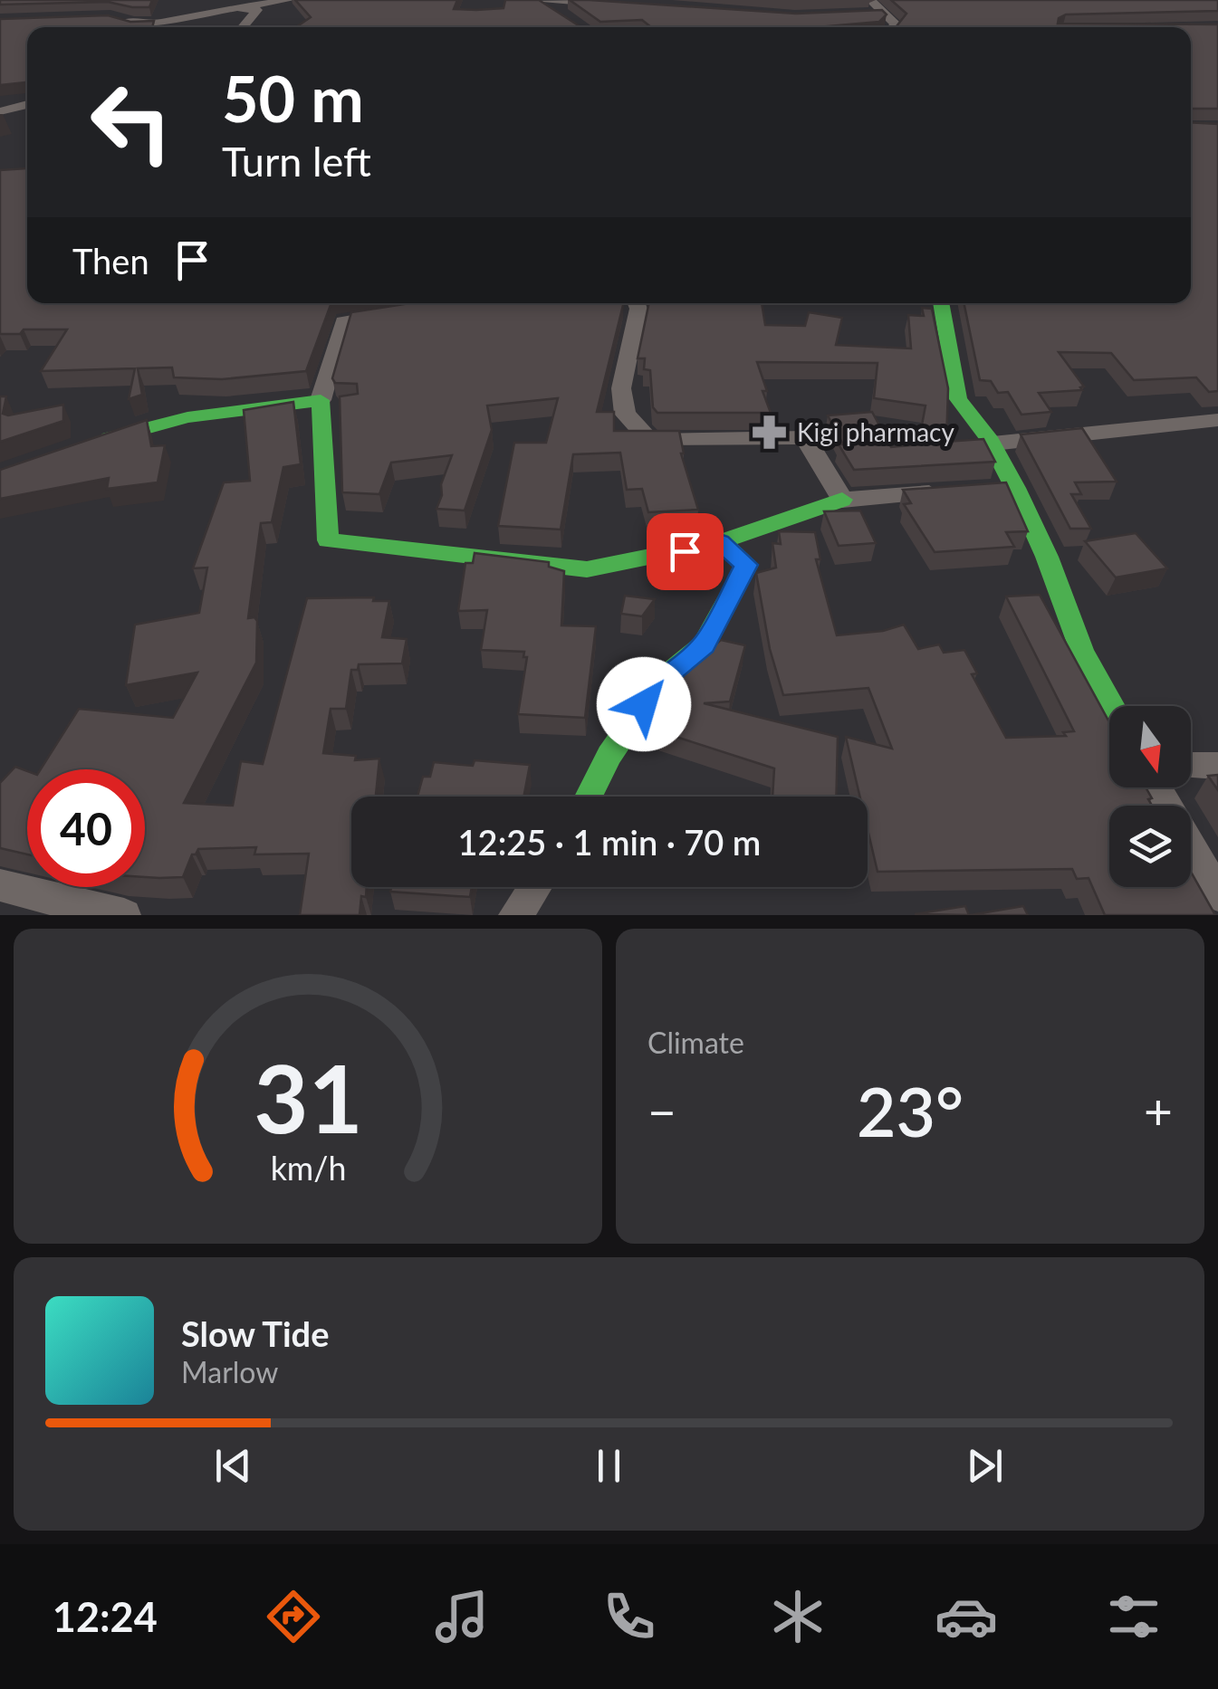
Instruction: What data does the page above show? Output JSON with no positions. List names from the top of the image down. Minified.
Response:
{"places":{"pharmacy":["Kigi pharmacy"]},"north":"bottom","page":{"turn":["50 m","Turn left"],"then":"Then","limit":"40","trip":"12:25 · 1 min · 70 m","tile":"Climate","heat":["−","23°","+"],"song":["Slow Tide","Marlow"],"tabs":"12:24","gauge":["31","km/h"]}}
